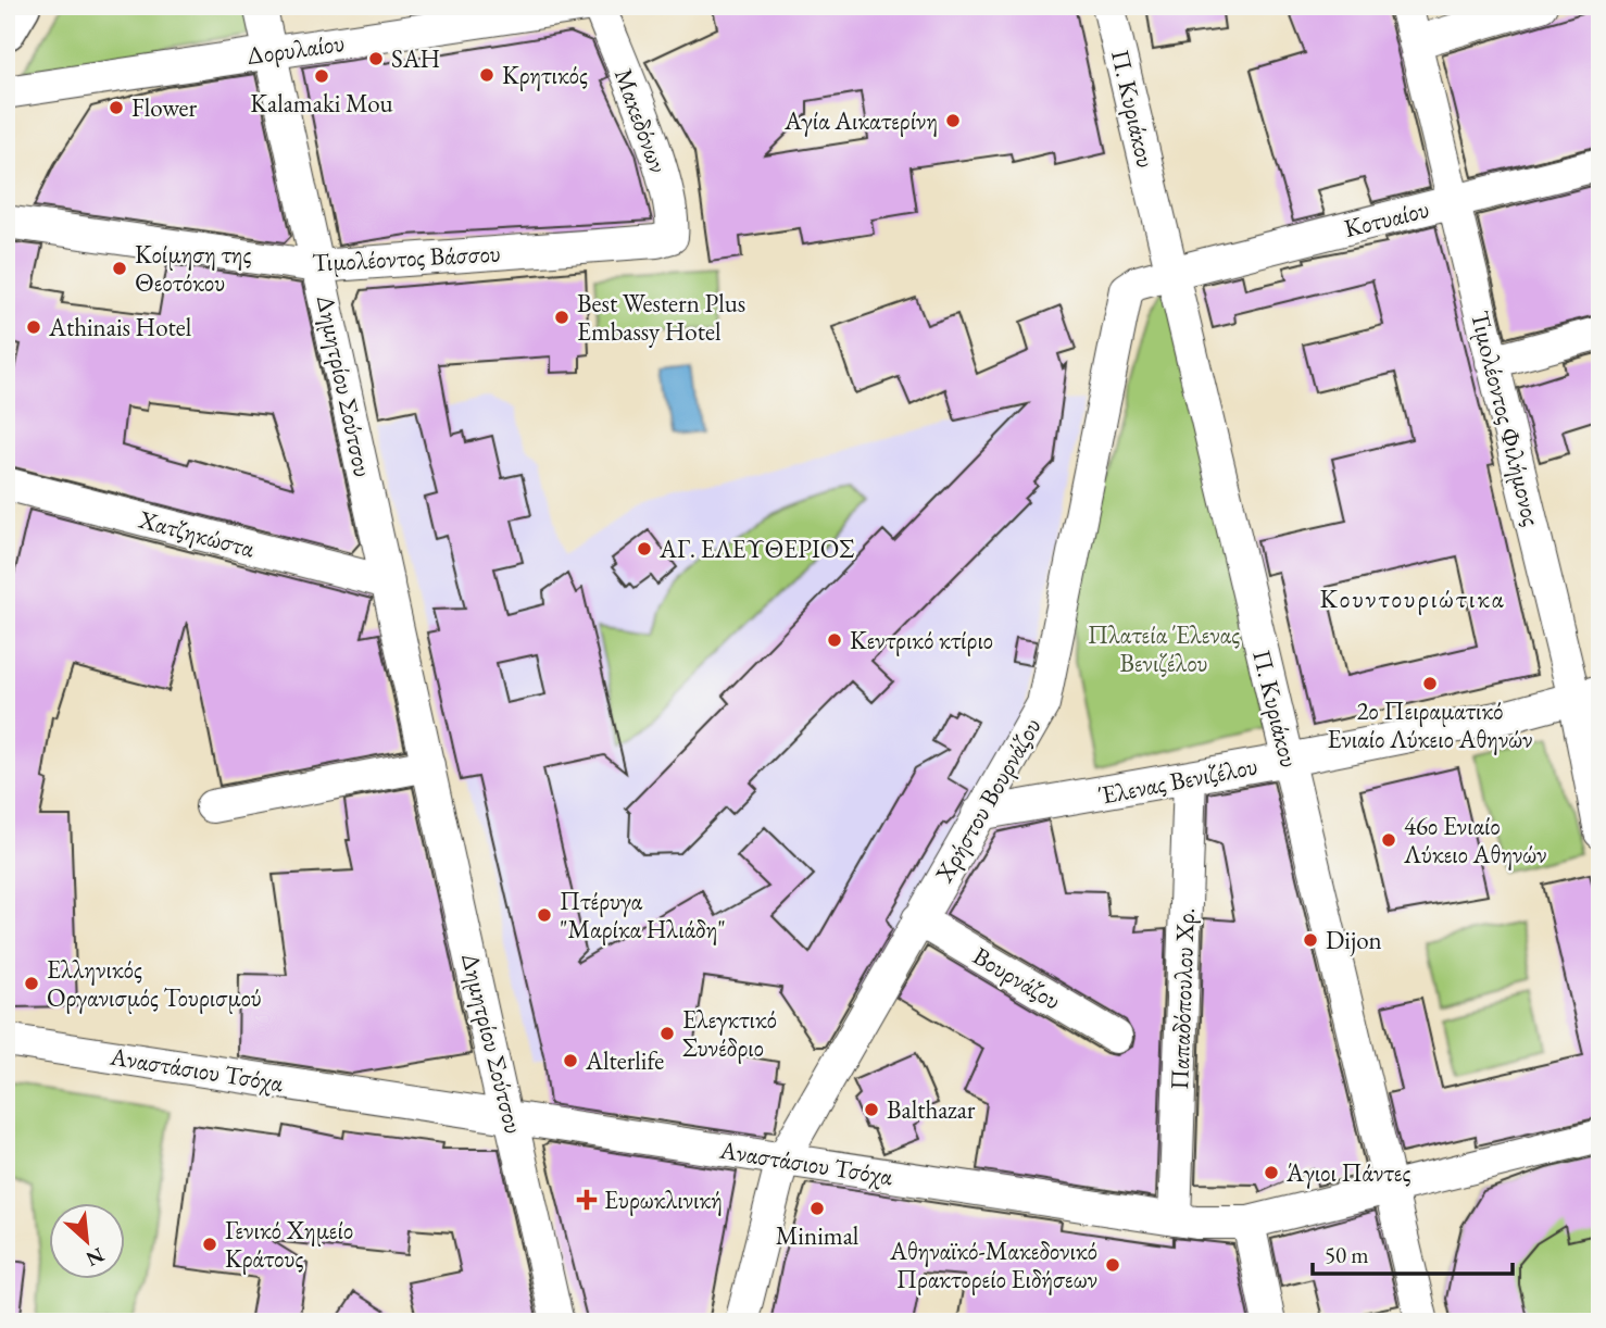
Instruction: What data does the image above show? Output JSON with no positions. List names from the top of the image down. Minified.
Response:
{"streets":{"street":["Δορυλαίου","Π. Κυριάκου","Μακεδόνων","Κοτυαίου","Τιμολέοντος Βάσσου","Δημητρίου Σούτσου","Τιμoλέοντος Φιλήμονος","Χατζηκώστα","Έλενας Βενιζέλου","Χρήστου Βουρνάζου","Βουρνάζου","Παπαδόπουλου Χρ.","Αναστάσιου Τσόχα"]},"crossings":[["Δορυλαίου","Δημητρίου Σούτσου"],["Π. Κυριάκου","Κοτυαίου"],["Π. Κυριάκου","Έλενας Βενιζέλου"],["Π. Κυριάκου","Χρήστου Βουρνάζου"],["Π. Κυριάκου","Αναστάσιου Τσόχα"],["Μακεδόνων","Τιμολέοντος Βάσσου"],["Κοτυαίου","Τιμoλέοντος Φιλήμονος"],["Κοτυαίου","Χρήστου Βουρνάζου"],["Τιμολέοντος Βάσσου","Δημητρίου Σούτσου"],["Δημητρίου Σούτσου","Χατζηκώστα"],["Δημητρίου Σούτσου","Αναστάσιου Τσόχα"],["Τιμoλέοντος Φιλήμονος","Έλενας Βενιζέλου"],["Έλενας Βενιζέλου","Χρήστου Βουρνάζου"],["Έλενας Βενιζέλου","Παπαδόπουλου Χρ."],["Χρήστου Βουρνάζου","Βουρνάζου"],["Χρήστου Βουρνάζου","Αναστάσιου Τσόχα"],["Παπαδόπουλου Χρ.","Αναστάσιου Τσόχα"]],"districts":["Κουντουριώτικα"],"parks":["Πλατεία Έλενας Βενιζέλου"],"places":{"other":["SAH","Κρητικός","Kalamaki Mou","Flower","Αγία Αικατερίνη","Κοίμηση της Θεοτόκου","Best Western Plus Embassy Hotel","Athinais Hotel","ΑΓ. ΕΛΕΥΘΕΡΙΟΣ","Κεντρικό κτίριο","2ο Πειραματικό Ενιαίο Λύκειο Αθηνών","46ο Ενιαίο Λύκειο Αθηνών","Πτέρυγα \"Μαρίκα Ηλιάδη\"","Dijon","Ελληνικός Οργανισμός Τουρισμού","Ελεγκτικό Συνέδριο","Alterlife","Balthazar","Άγιοι Πάντες","Minimal","Γενικό Χημείο Κράτους","Αθηναϊκό-Μακεδονικό Πρακτορείο Ειδήσεων"],"health":["Ευρωκλινική"]},"scale_bar":"50 m","north":"bottom right"}
